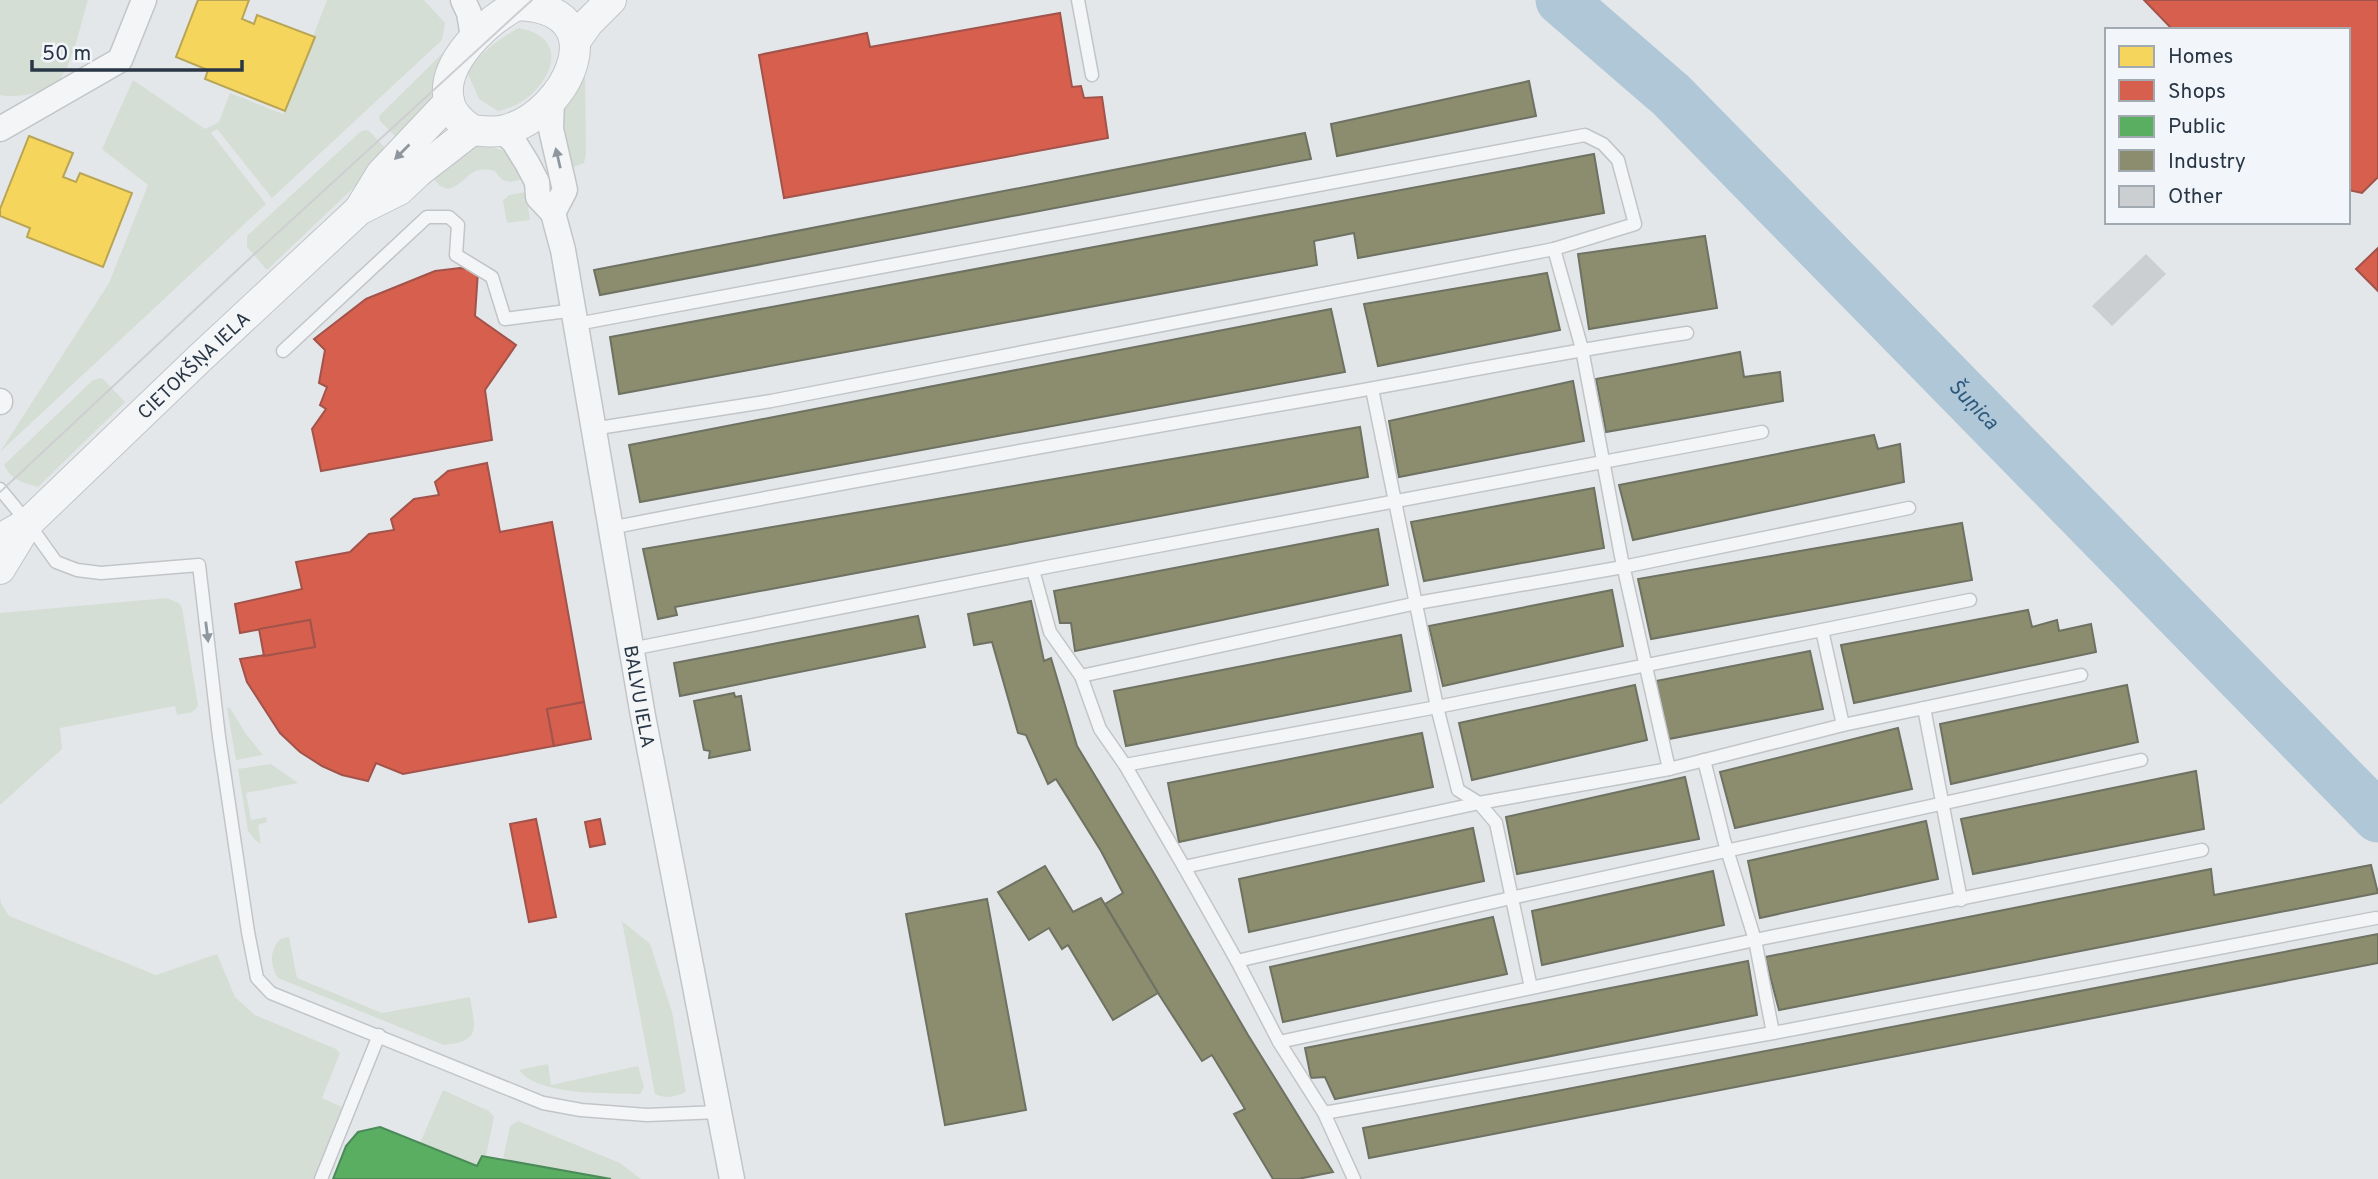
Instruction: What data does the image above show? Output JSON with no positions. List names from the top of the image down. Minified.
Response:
{"streets":{"street":["CIETOKŠŅA IELA","BALVU IELA"]},"crossings":[["CIETOKŠŅA IELA","BALVU IELA"]],"water":["Šuņica"],"legend":["Homes","Shops","Public","Industry","Other"],"scale_bar":"50 m"}
